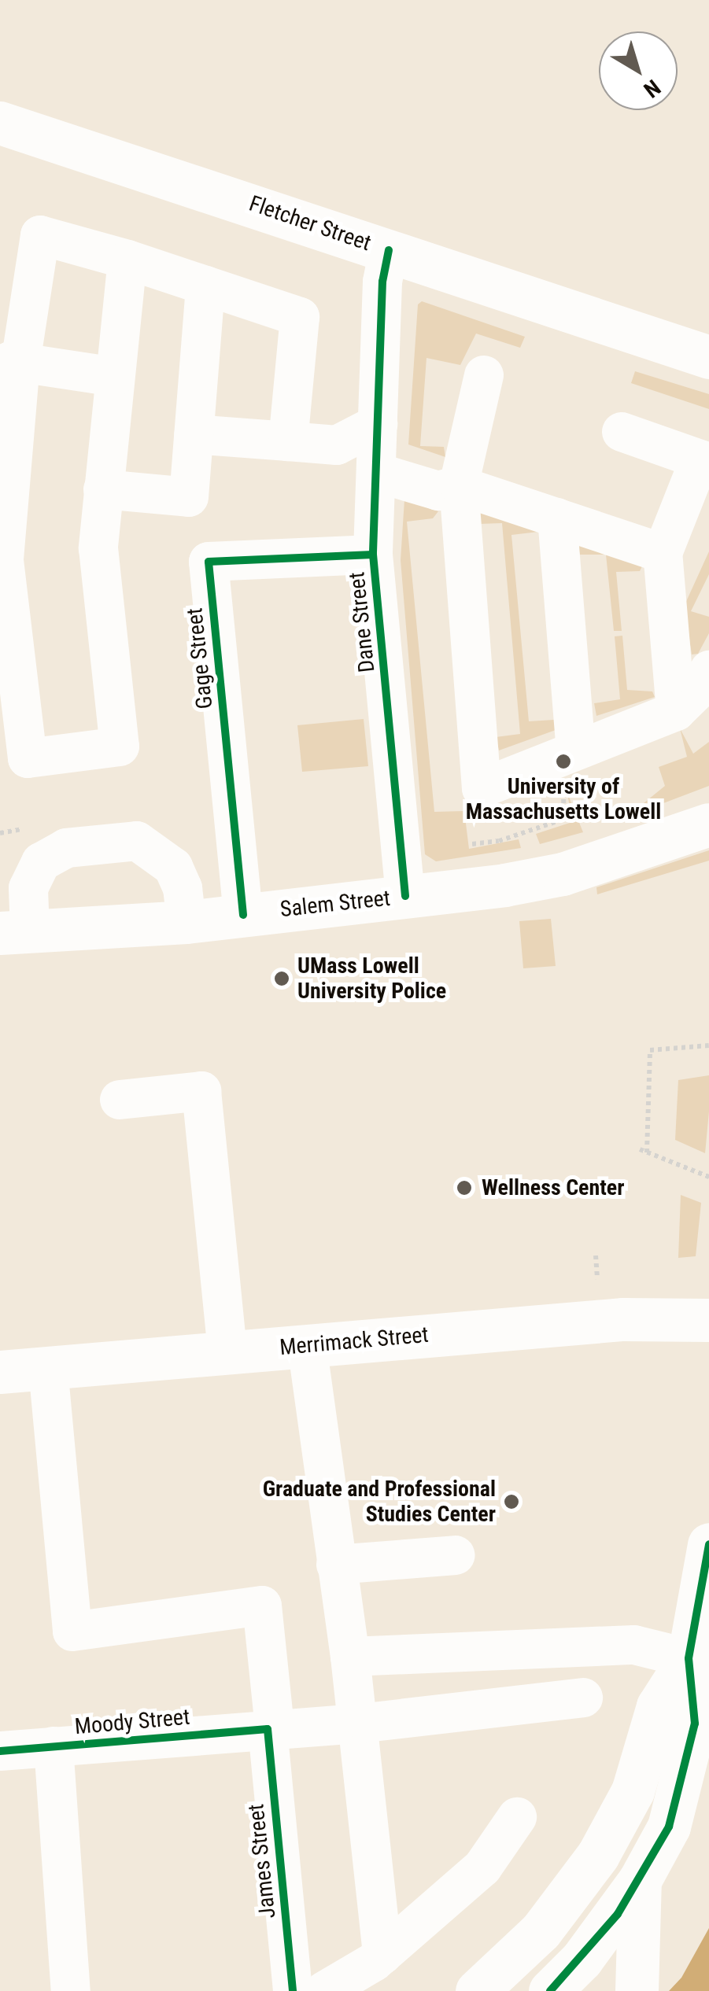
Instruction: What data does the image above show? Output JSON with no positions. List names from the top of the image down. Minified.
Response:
{"streets":{"main road":["Fletcher Street","Salem Street","Merrimack Street"],"street":["Dane Street","Gage Street","Moody Street","James Street"]},"crossings":[["Fletcher Street","Dane Street"],["Dane Street","Gage Street"],["Dane Street","Salem Street"],["Gage Street","Salem Street"],["Merrimack Street","James Street"],["Moody Street","James Street"]],"places":["University of Massachusetts Lowell","UMass Lowell University Police","Wellness Center","Graduate and Professional Studies Center"],"north":"bottom right"}
